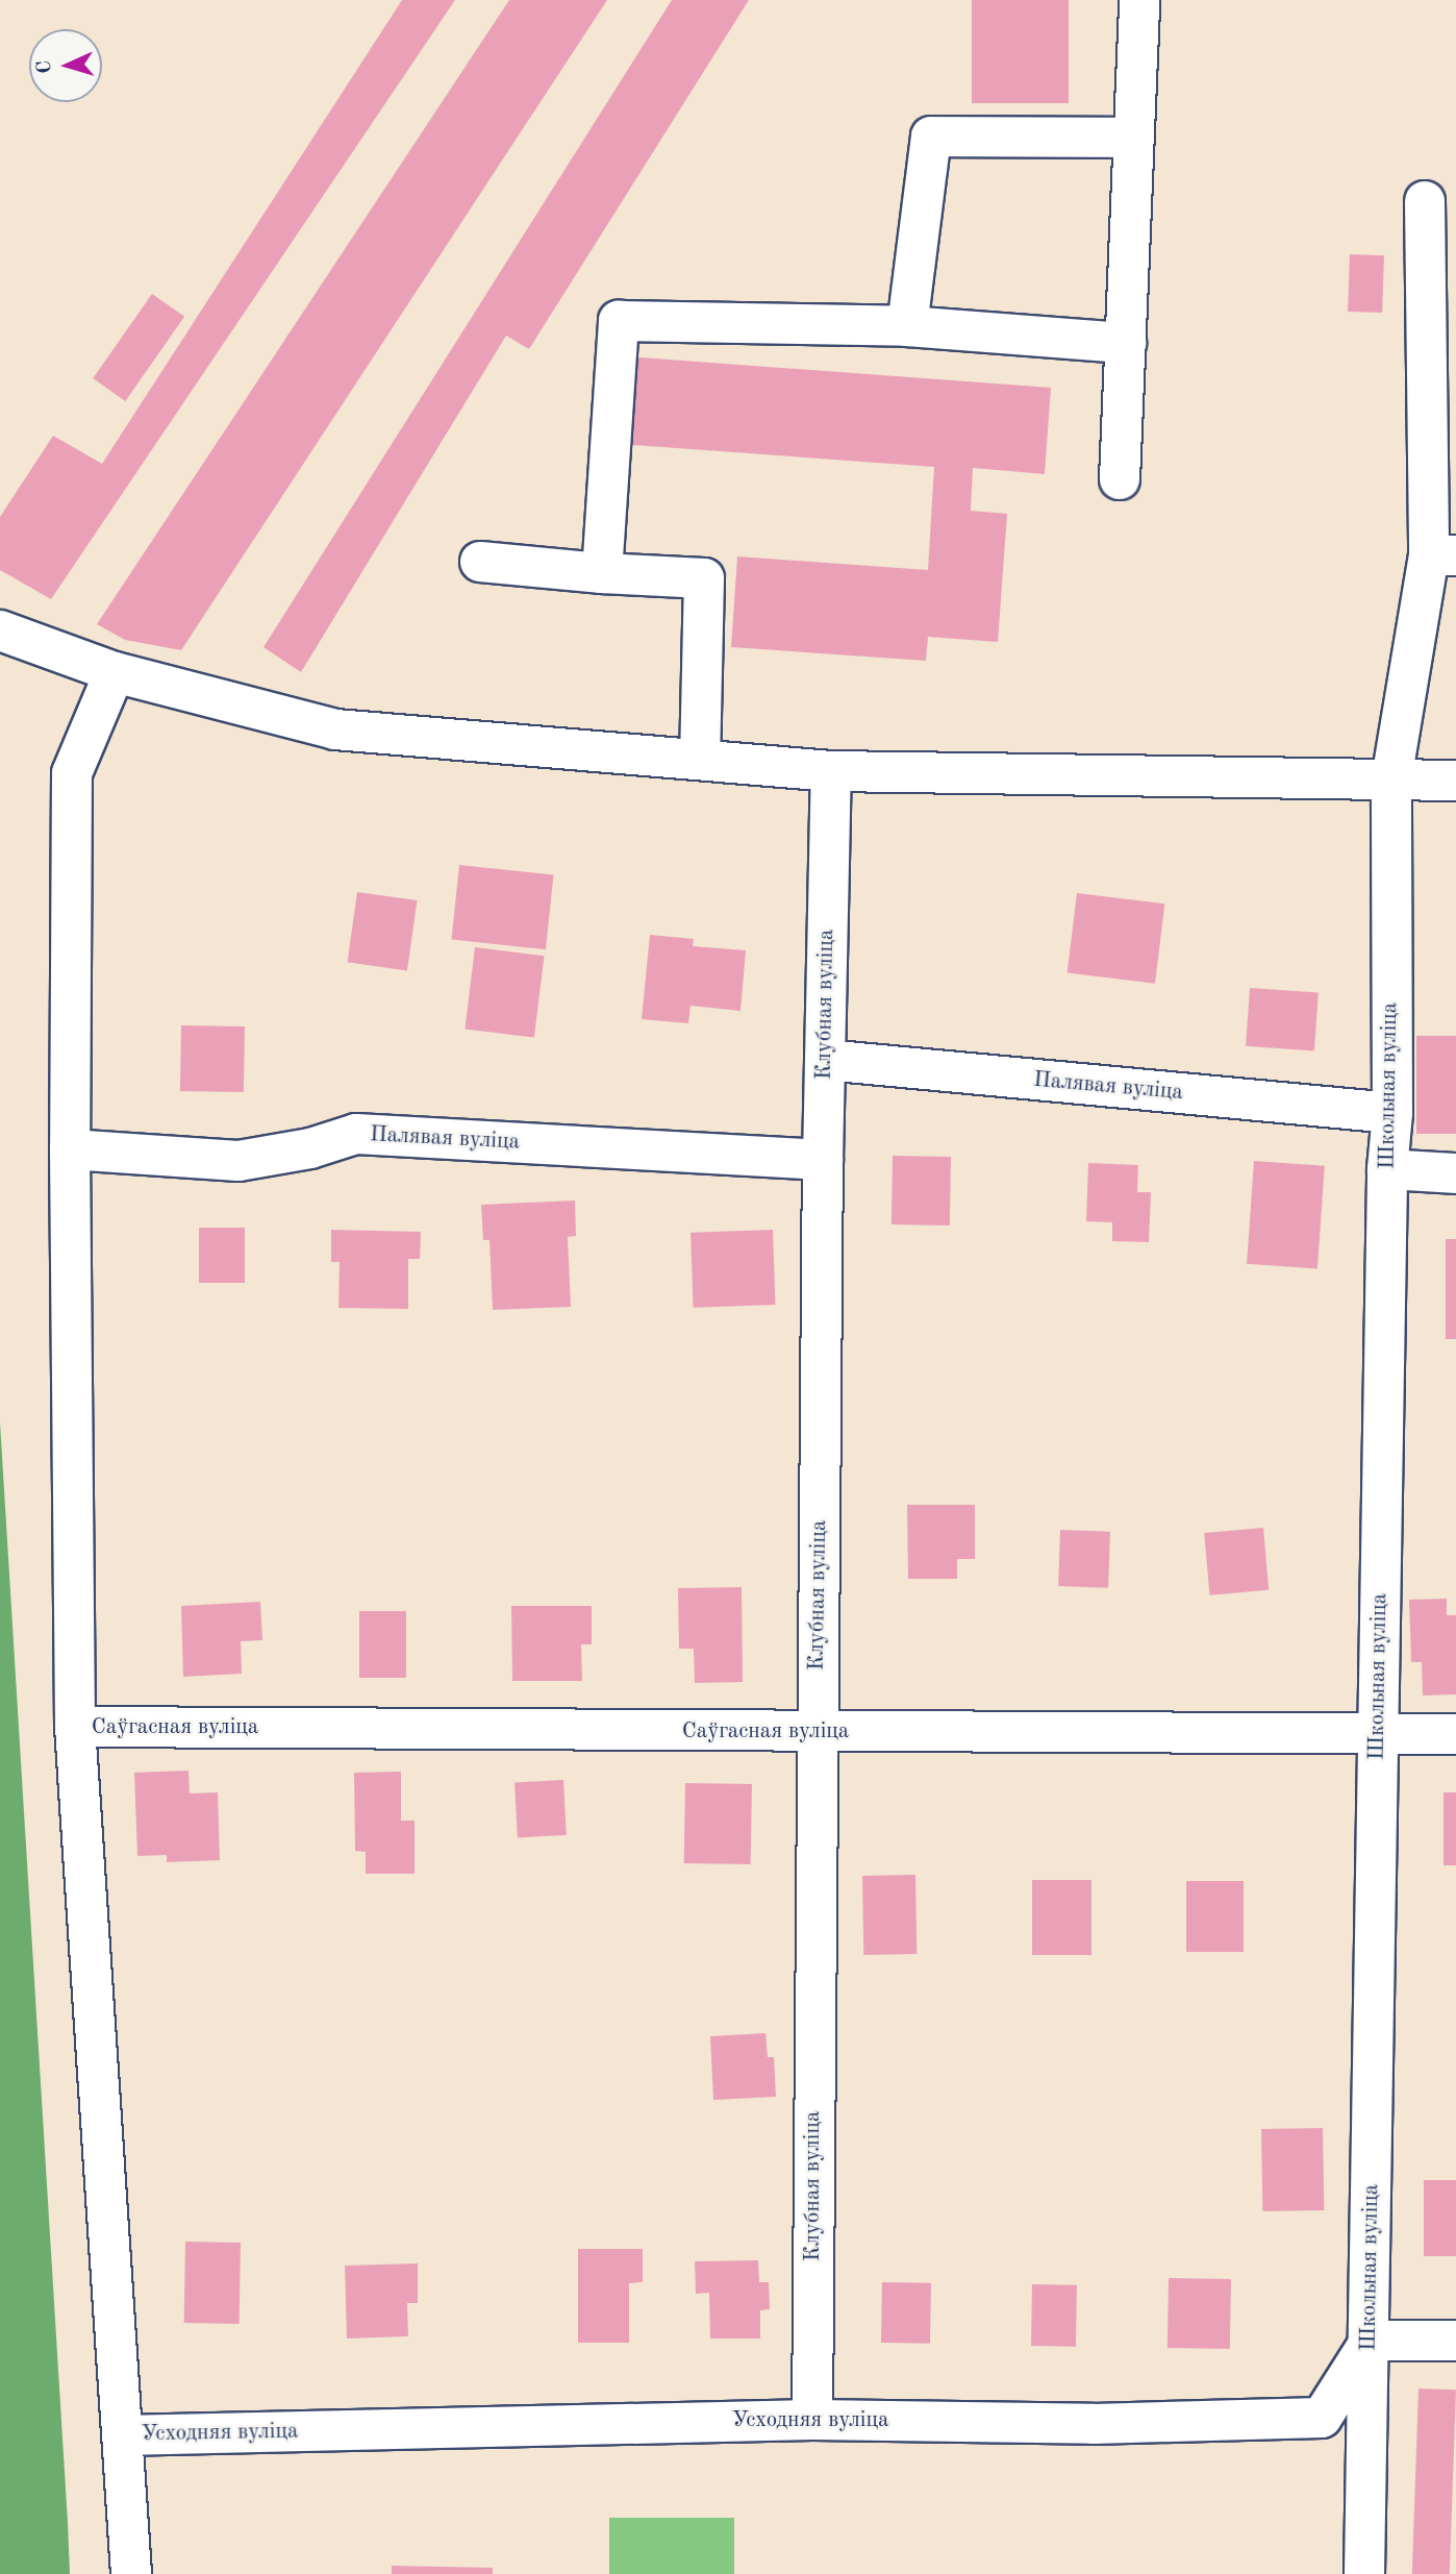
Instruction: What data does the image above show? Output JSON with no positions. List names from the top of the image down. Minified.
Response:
{"streets":{"street":["Клубная вуліца","Школьная вуліца","Палявая вуліца","Саўгасная вуліца","Усходняя вуліца"]},"crossings":[["Клубная вуліца","Палявая вуліца"],["Клубная вуліца","Саўгасная вуліца"],["Клубная вуліца","Усходняя вуліца"],["Школьная вуліца","Палявая вуліца"],["Школьная вуліца","Саўгасная вуліца"],["Школьная вуліца","Усходняя вуліца"]],"north":"left"}
